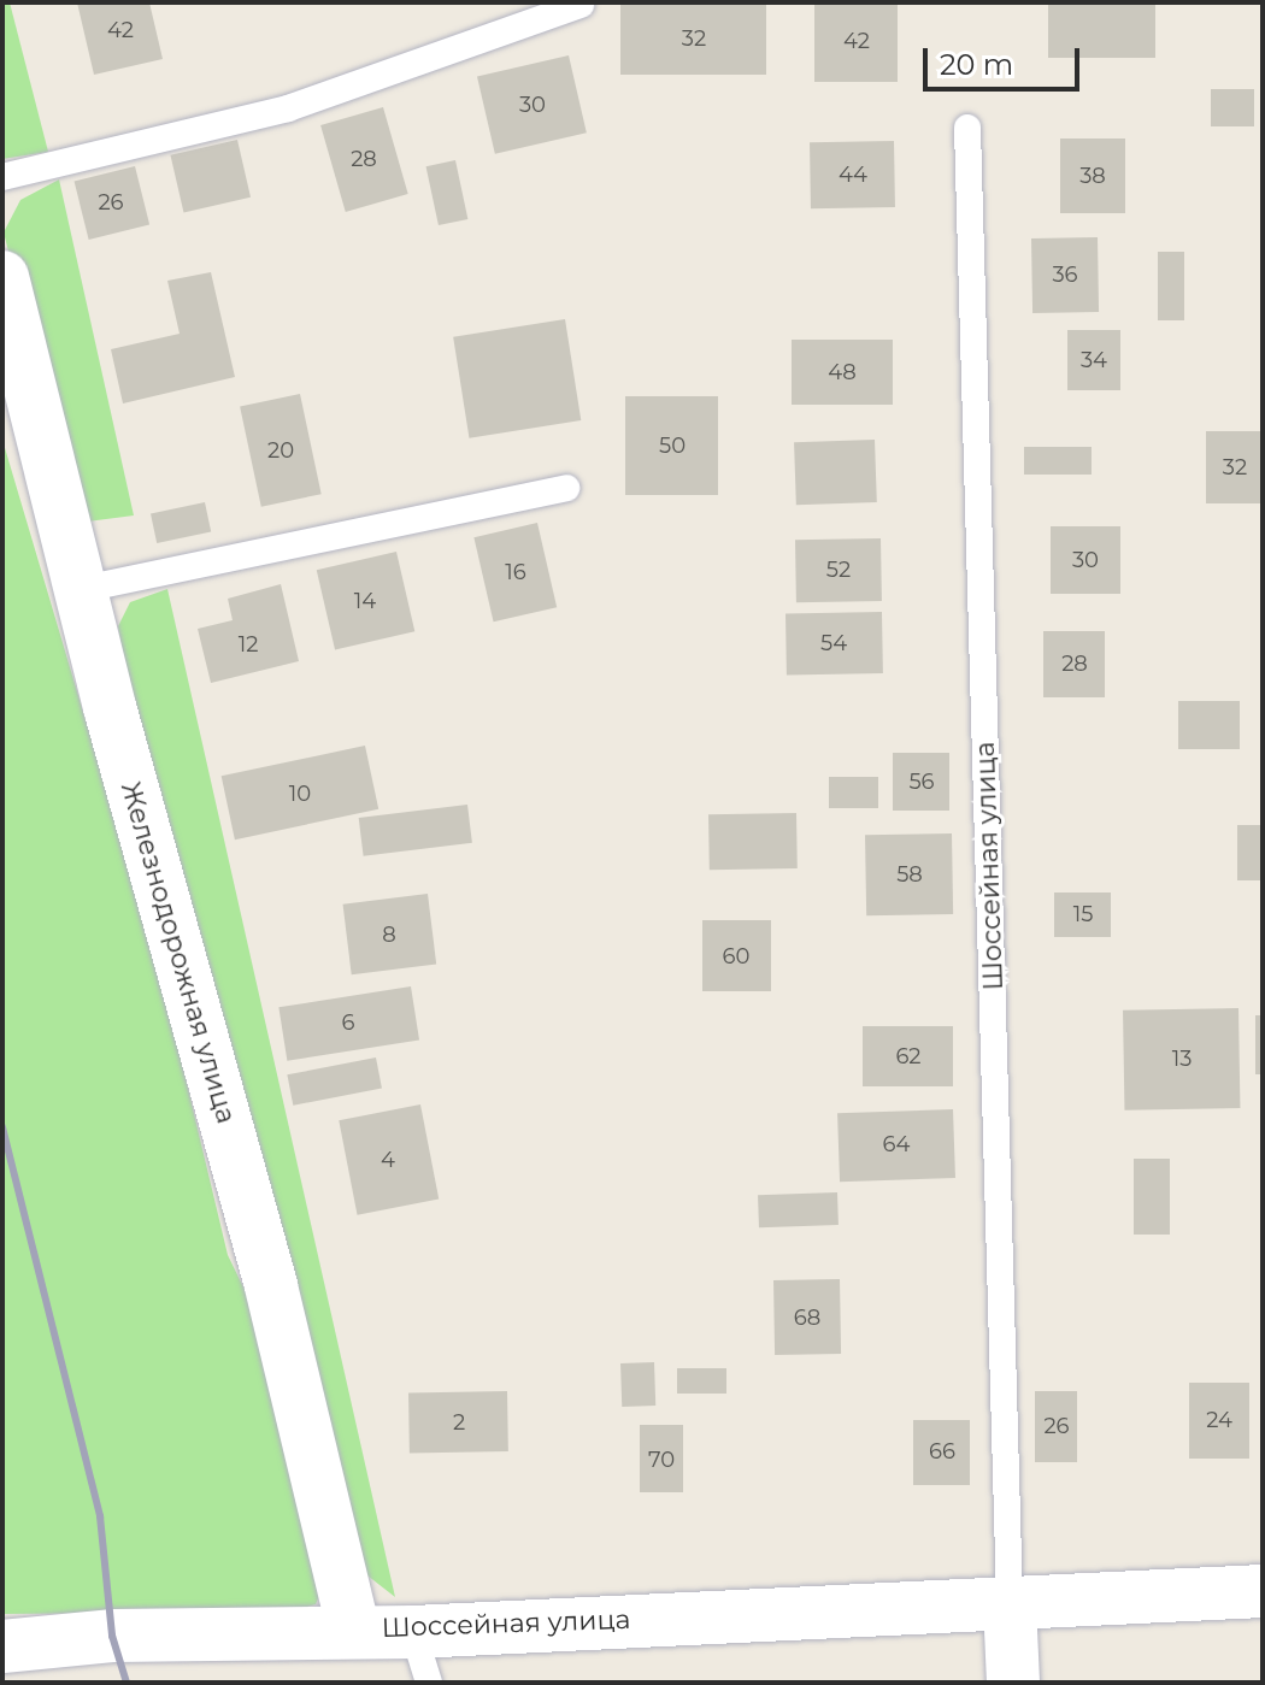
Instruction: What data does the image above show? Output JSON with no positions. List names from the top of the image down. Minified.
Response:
{"streets":{"street":["Шоссейная улица","Железнодорожная улица"]},"crossings":[["Шоссейная улица","Железнодорожная улица"]],"house_numbers":["42","32","42","30","28","44","38","26","36","34","48","50","20","32","30","52","16","14","54","12","28","56","10","58","15","8","60","6","62","13","64","4","68","24","2","26","66","70"],"scale_bar":"20 m"}
